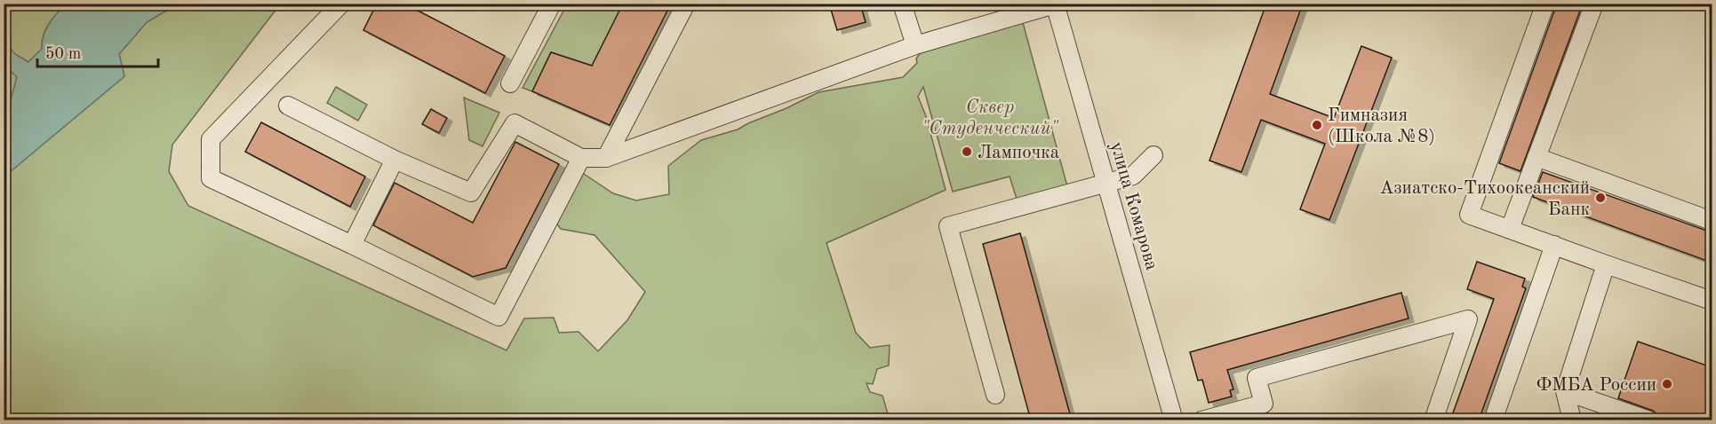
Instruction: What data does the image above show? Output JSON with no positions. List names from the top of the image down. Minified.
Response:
{"streets":{"street":["улица Комарова"]},"parks":["Сквер \"Студенческий\""],"places":["Гимназия (Школа №8)","Лампочка","Азиатско-Тихоокеанский Банк","ФМБА России"],"scale_bar":"50 m"}
